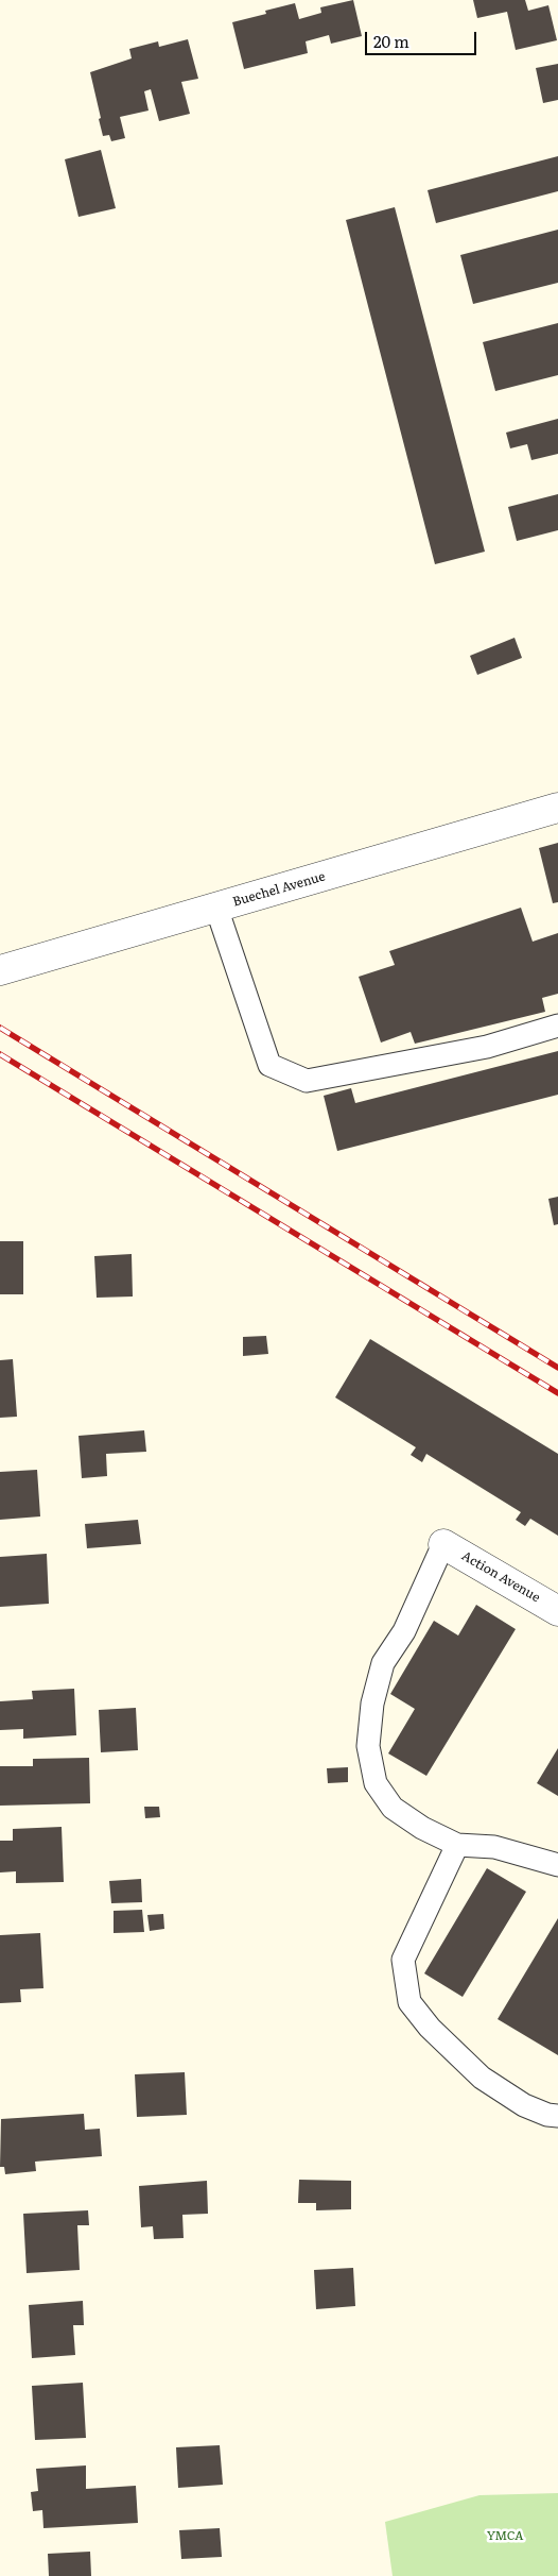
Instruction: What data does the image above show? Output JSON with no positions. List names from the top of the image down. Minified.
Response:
{"streets":{"street":["Buechel Avenue","Action Avenue"]},"parks":["YMCA"],"scale_bar":"20 m"}
